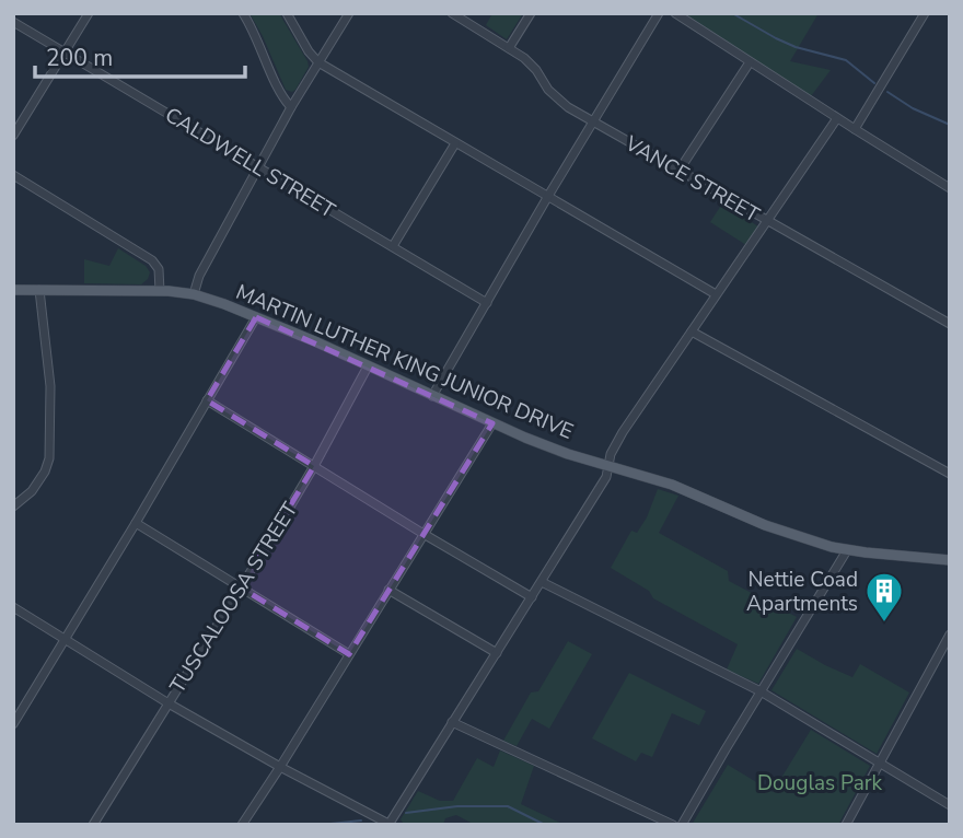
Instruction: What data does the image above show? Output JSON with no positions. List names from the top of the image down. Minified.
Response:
{"streets":{"main road":["MARTIN LUTHER KING JUNIOR DRIVE"],"street":["CALDWELL STREET","VANCE STREET","TUSCALOOSA STREET"]},"crossings":[["MARTIN LUTHER KING JUNIOR DRIVE","TUSCALOOSA STREET"]],"parks":["Douglas Park"],"places":{"building":["Nettie Coad Apartments"]},"scale_bar":"200 m"}
